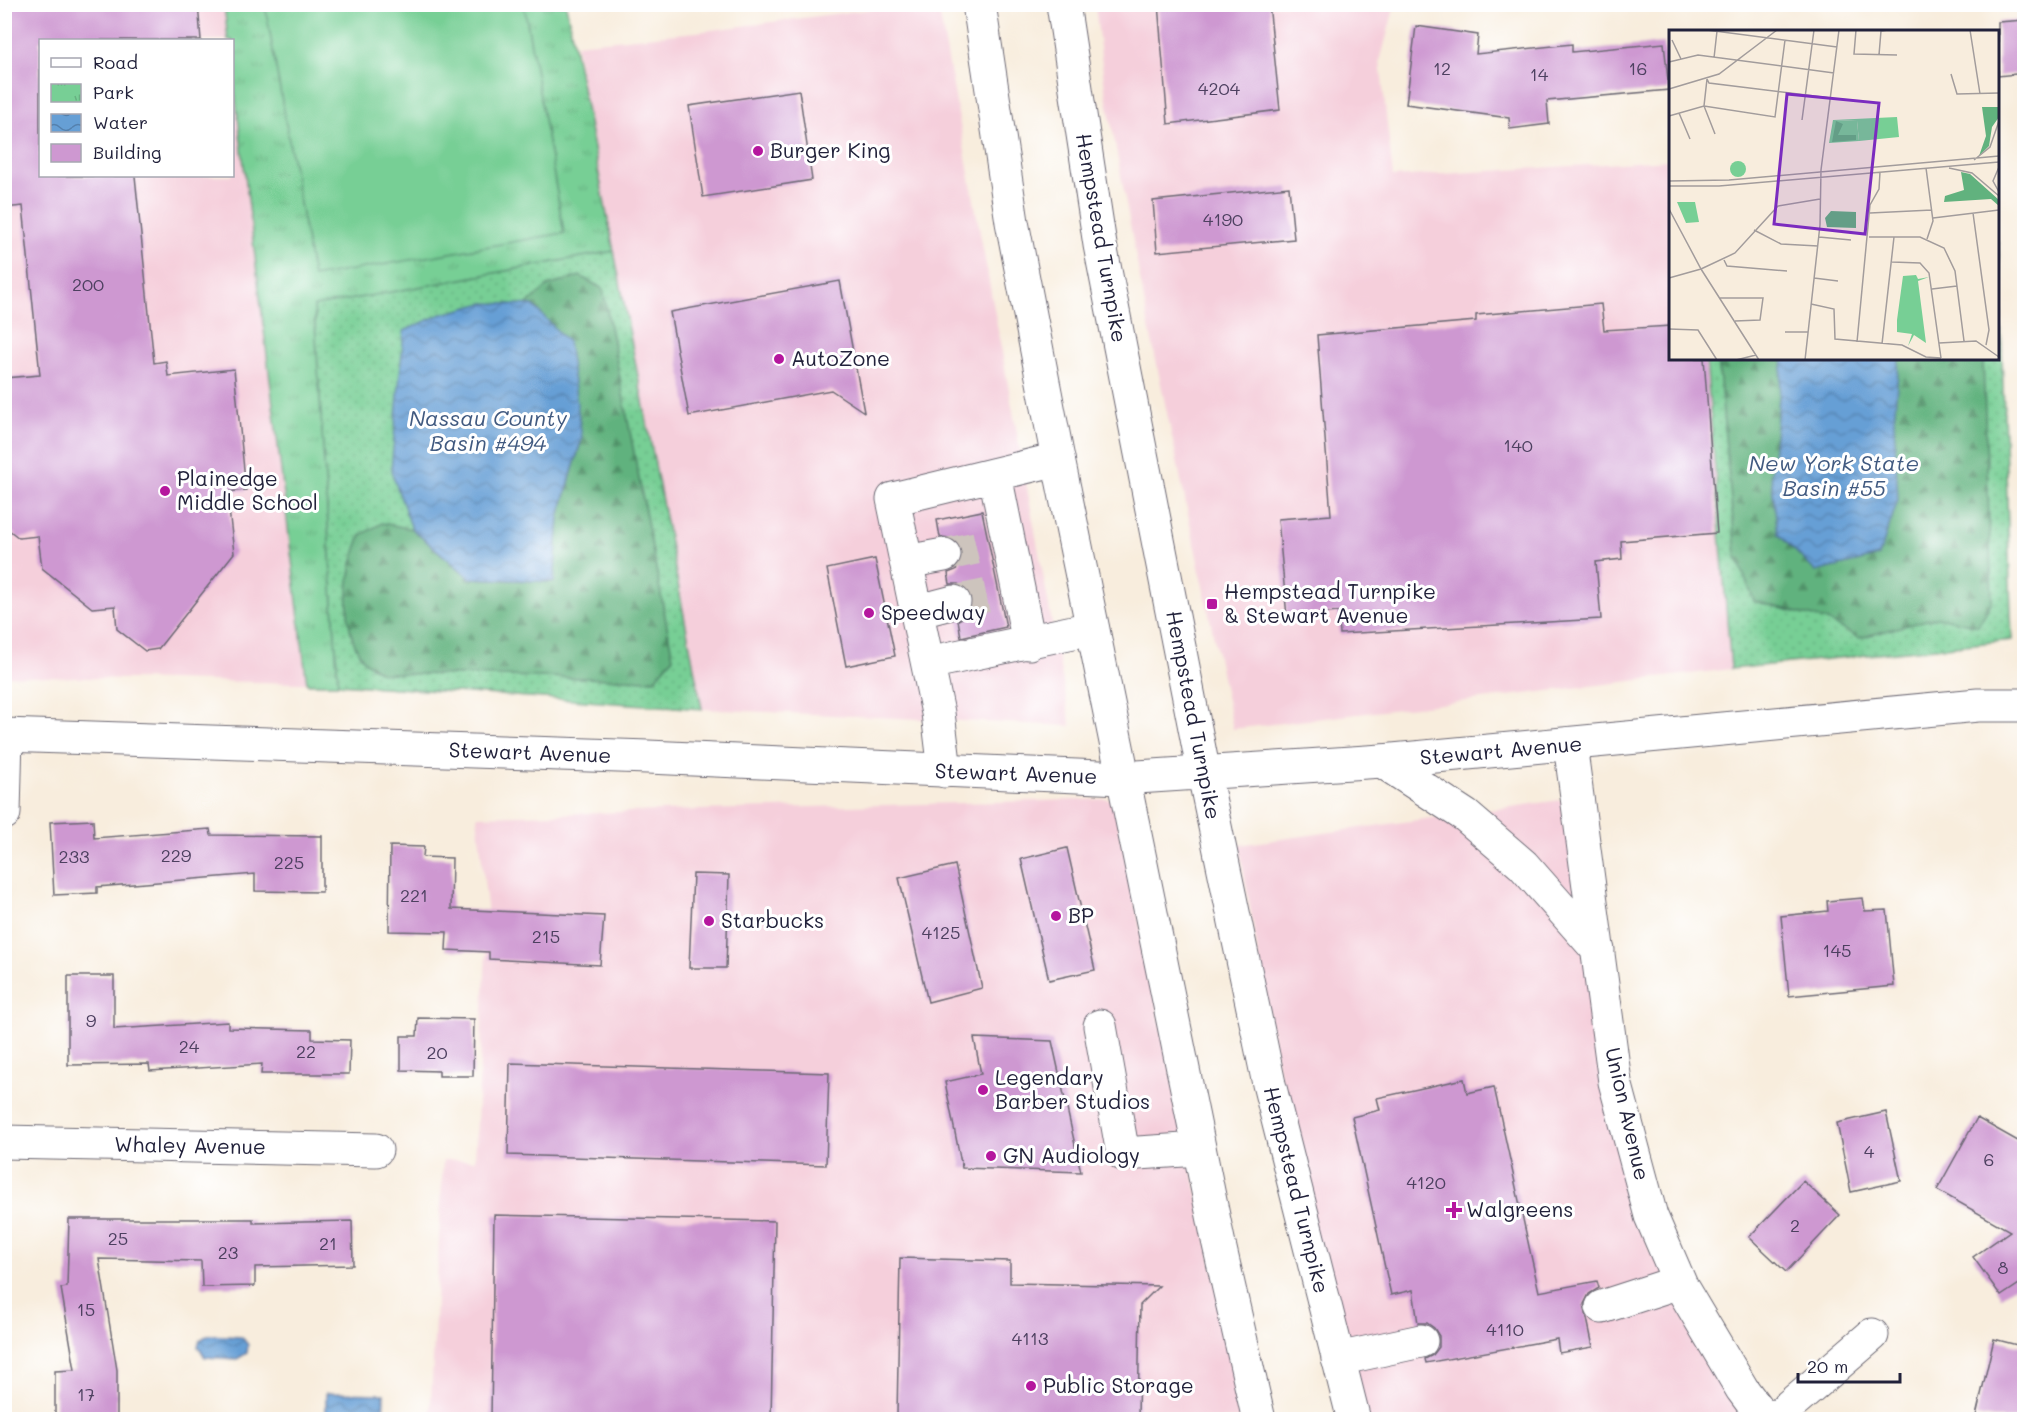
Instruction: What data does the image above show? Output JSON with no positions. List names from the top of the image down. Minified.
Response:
{"streets":{"main road":["Hempstead Turnpike","Stewart Avenue","Union Avenue","Whaley Avenue"]},"crossings":[["Hempstead Turnpike","Stewart Avenue"],["Stewart Avenue","Union Avenue"]],"water":["Nassau County Basin #494","New York State Basin #55"],"places":{"other":["Burger King","AutoZone","Plainedge Middle School","Speedway","BP","Starbucks","Legendary Barber Studios","GN Audiology","Public Storage"],"transit":["Hempstead Turnpike & Stewart Avenue"],"health":["Walgreens"]},"house_numbers":["12","16","14","4204","4190","200","140","229","233","225","221","4125","215","145","9","24","22","20","4","6","4120","2","25","21","23","8","15","4110","4113","17"],"legend":["Road","Park","Water","Building"],"scale_bar":"20 m"}
